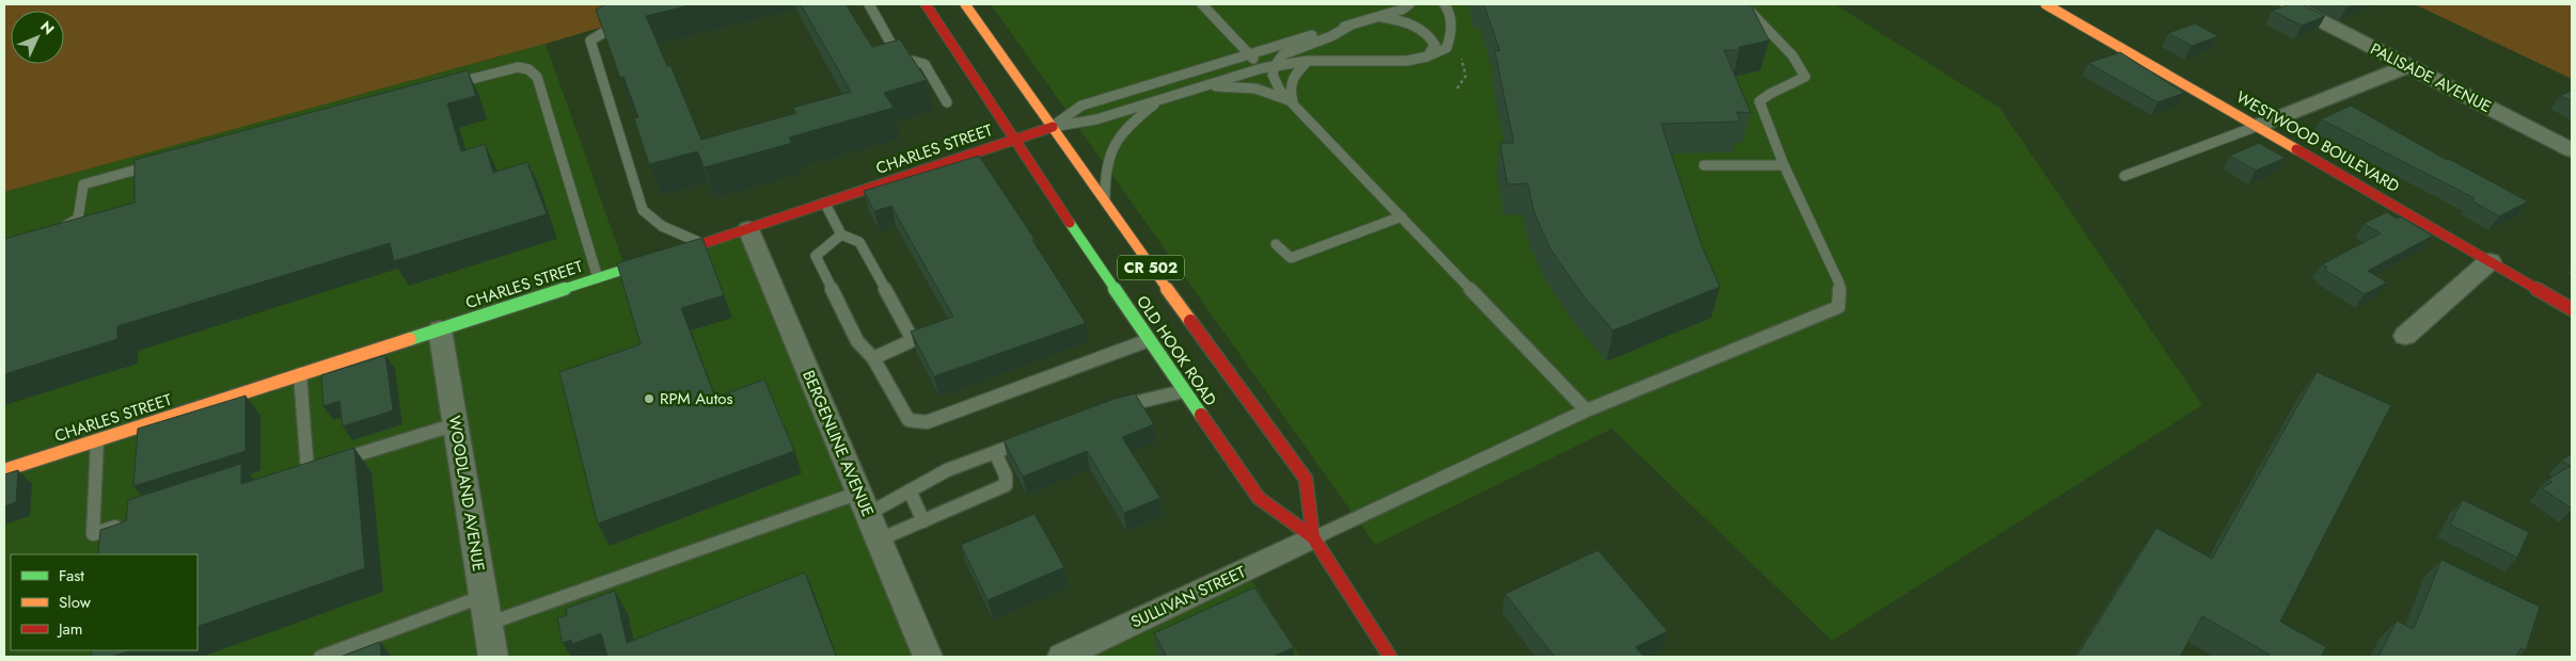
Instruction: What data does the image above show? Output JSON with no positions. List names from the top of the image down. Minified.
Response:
{"streets":{"main road":["WESTWOOD BOULEVARD","CHARLES STREET","CR 502","OLD HOOK ROAD"],"street":["PALISADE AVENUE","BERGENLINE AVENUE","WOODLAND AVENUE","SULLIVAN STREET"]},"crossings":[["CHARLES STREET","OLD HOOK ROAD"],["CHARLES STREET","BERGENLINE AVENUE"],["CHARLES STREET","WOODLAND AVENUE"],["OLD HOOK ROAD","SULLIVAN STREET"]],"places":["RPM Autos"],"legend":["Fast","Slow","Jam"],"north":"top right"}
